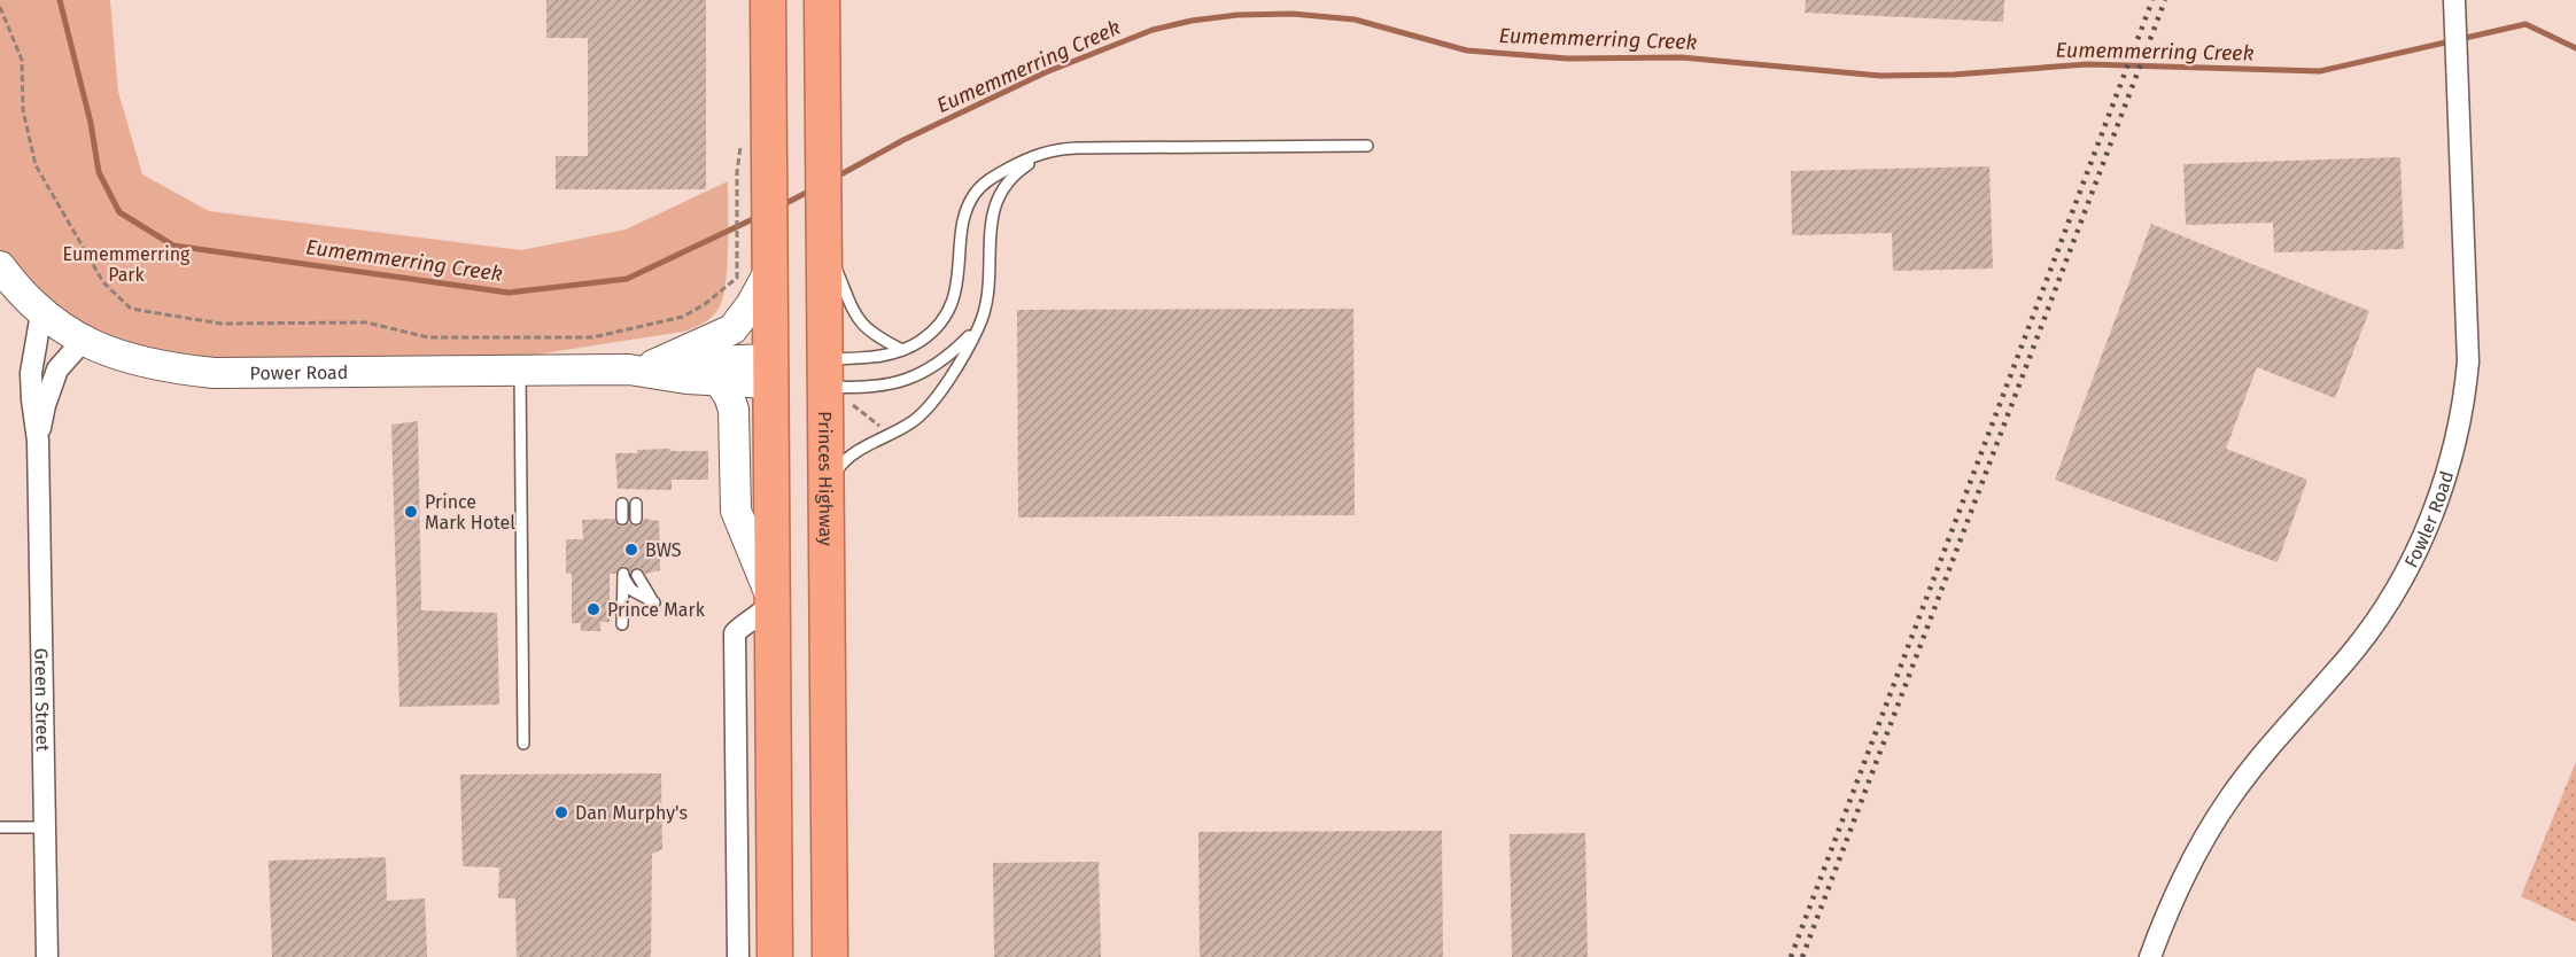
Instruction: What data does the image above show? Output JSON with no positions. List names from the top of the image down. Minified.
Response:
{"streets":{"highway":["Princes Highway"],"main road":["Power Road"],"street":["Fowler Road","Green Street"]},"crossings":[["Power Road","Green Street"]],"water":["Eumemmerring Creek"],"parks":["Eumemmerring Park"],"places":["Prince Mark Hotel","BWS","Prince Mark","Dan Murphy's"]}
